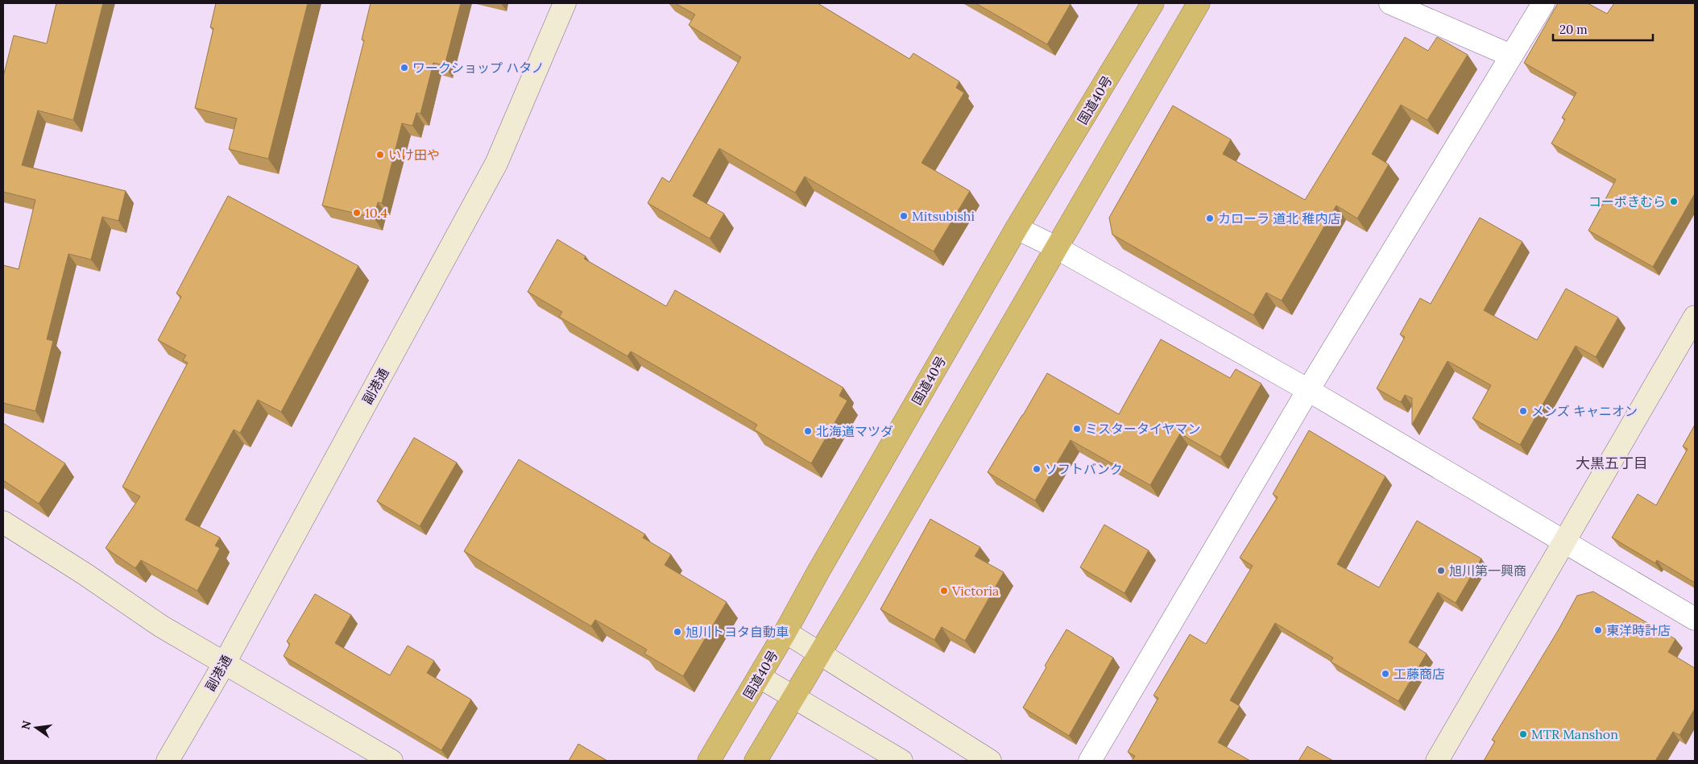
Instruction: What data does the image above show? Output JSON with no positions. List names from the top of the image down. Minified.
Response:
{"streets":{"highway":["国道40号"],"street":["副港通"]},"districts":["大黒五丁目"],"places":["ワークショップ ハタノ","いけ田や","コーポきむら","10.4","Mitsubishi","カローラ 道北 稚内店","メンズ キャニオン","ミスタータイヤマン","北海道マツダ","ソフトバンク","旭川第一興商","Victoria","東洋時計店","旭川トヨタ自動車","工藤商店","MTR Manshon"],"scale_bar":"20 m","north":"left"}
